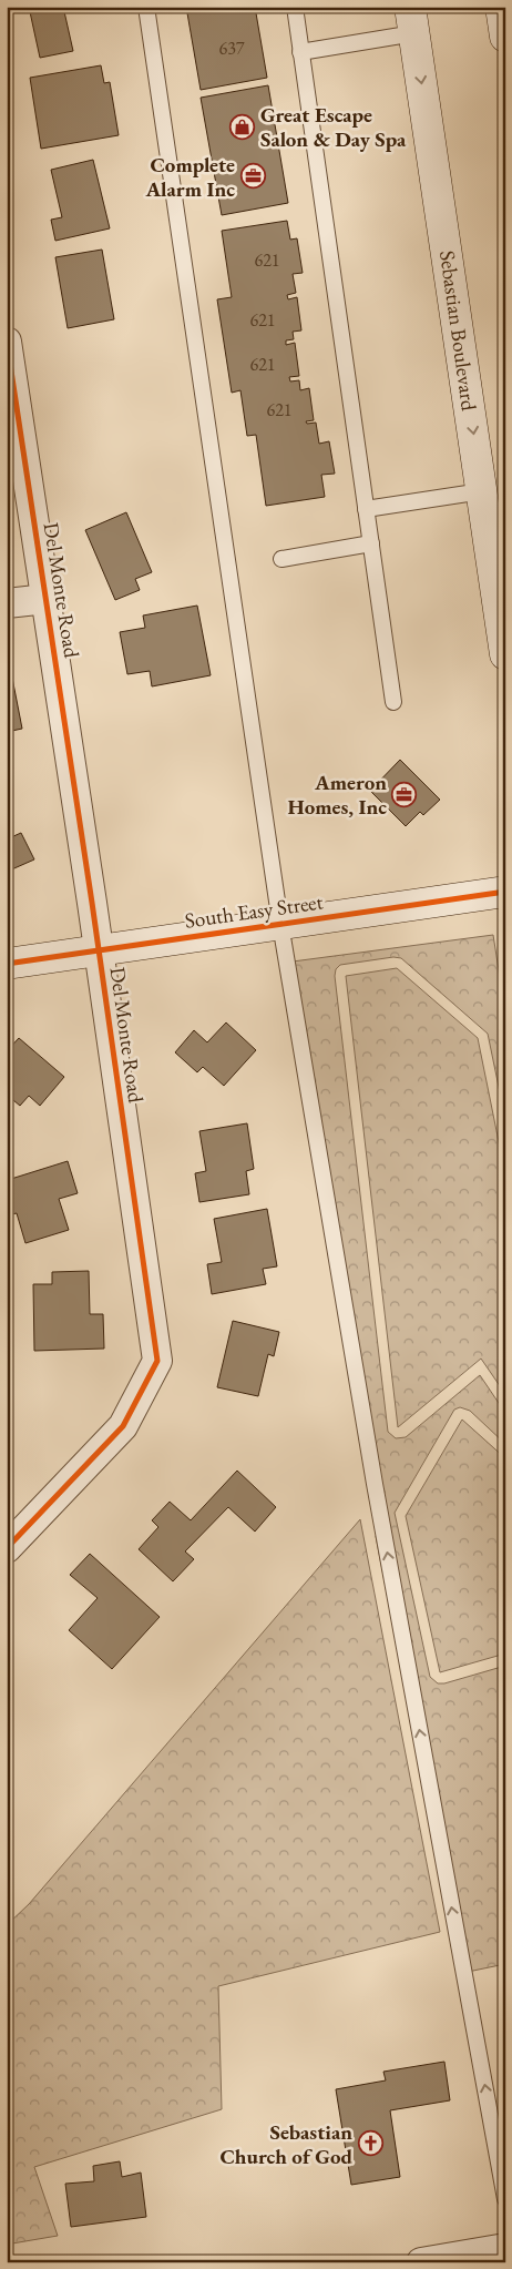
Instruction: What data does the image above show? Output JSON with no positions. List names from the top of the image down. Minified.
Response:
{"streets":{"main road":["Sebastian Boulevard","South Easy Street"],"street":["Del Monte Road"]},"crossings":[["Del Monte Road","South Easy Street"]],"one_way":["Sebastian Boulevard"],"places":{"shop":["Great Escape Salon & Day Spa"],"office":["Complete Alarm Inc","Ameron Homes, Inc"],"church":["Sebastian Church of God"]},"house_numbers":["637","621","621","621","621"]}
